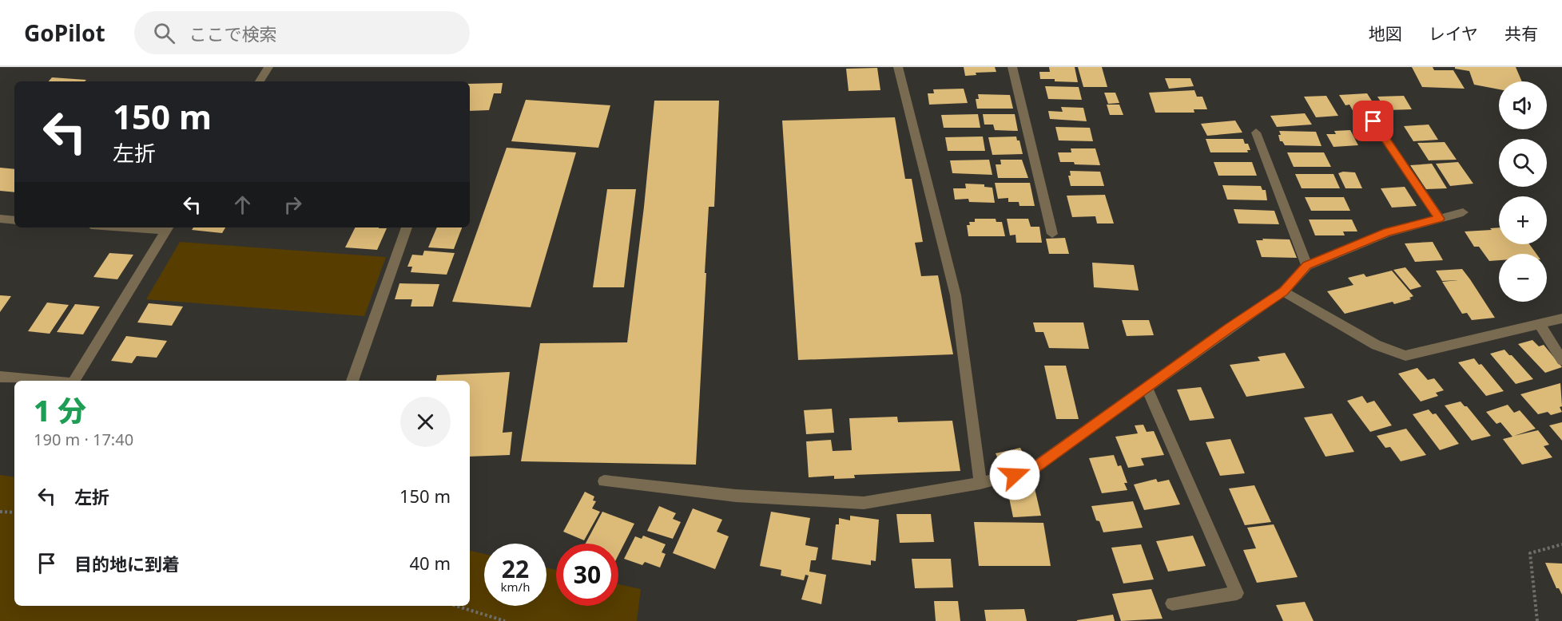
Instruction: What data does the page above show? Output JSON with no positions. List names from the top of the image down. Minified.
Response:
{"page":{"header":"GoPilot","search":"ここで検索","nav":["地図","レイヤ","共有"],"map_buttons":["+","−"],"turn":["150 m","左折"],"heading":["1 分","190 m · 17:40"],"list":[{"name":"左折","value":"150 m"},{"name":"目的地に到着","value":"40 m"}],"speed":"22 km/h","limit":"30"}}
